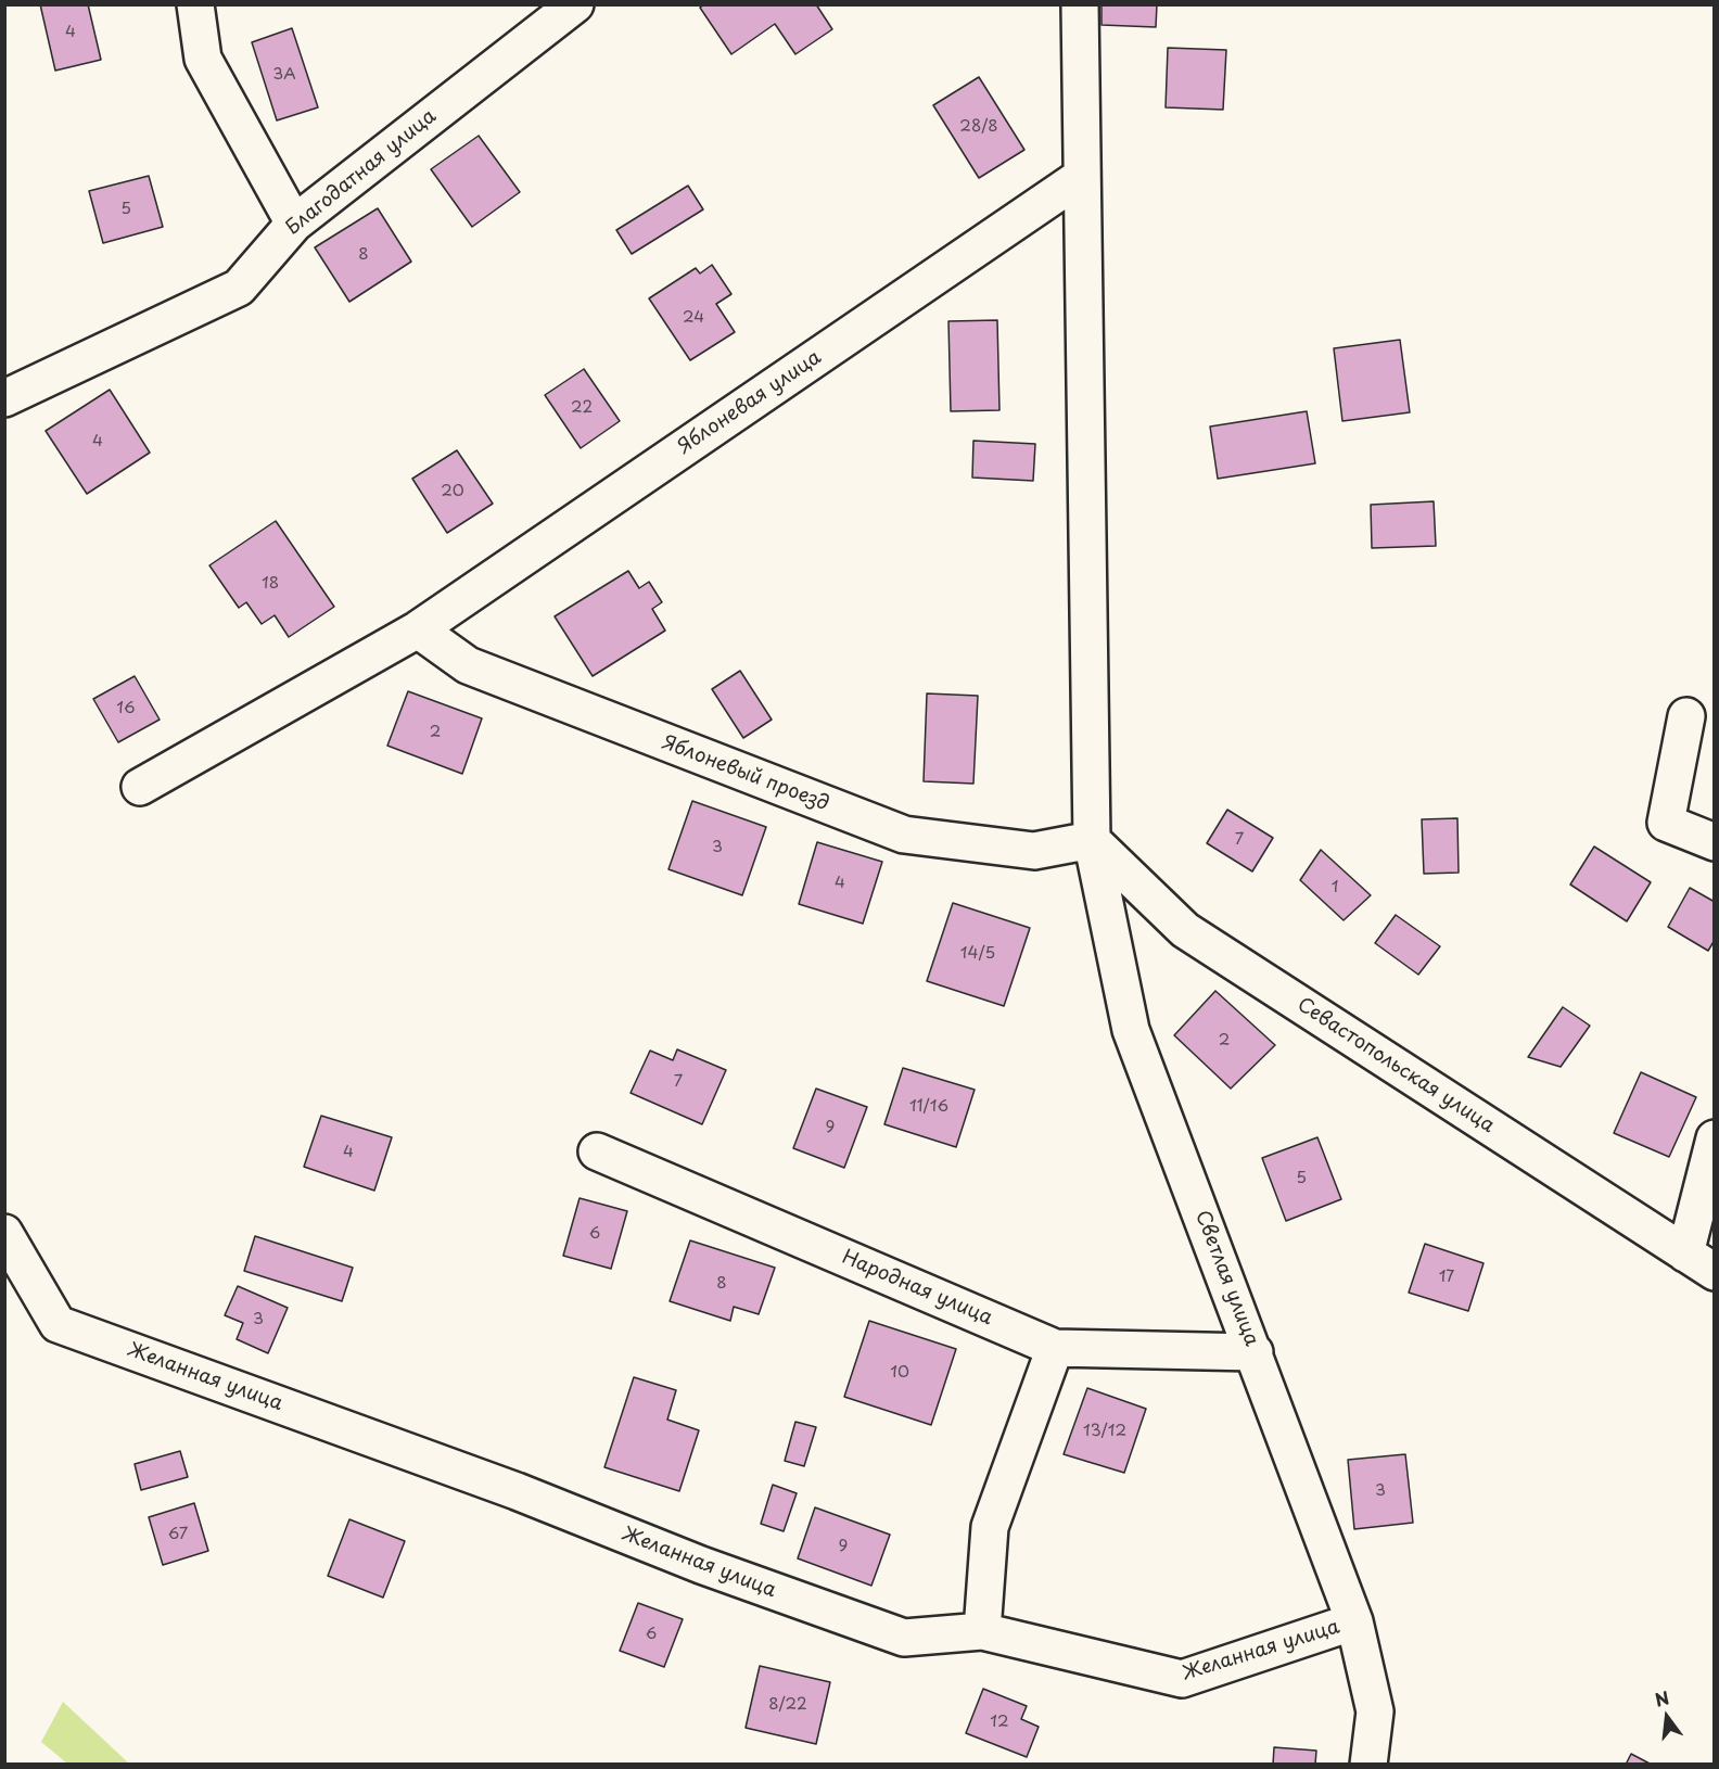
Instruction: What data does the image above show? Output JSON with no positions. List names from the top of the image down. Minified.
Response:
{"streets":{"street":["Благодатная улица","Яблоневая улица","Яблоневый проезд","Севастопольская улица","Светлая улица","Народная улица","Желанная улица"]},"crossings":[["Яблоневая улица","Яблоневый проезд"],["Яблоневая улица","Светлая улица"],["Яблоневый проезд","Севастопольская улица"],["Яблоневый проезд","Светлая улица"],["Севастопольская улица","Светлая улица"],["Светлая улица","Народная улица"],["Светлая улица","Желанная улица"]],"house_numbers":["4","3А","28/8","5","8","24","22","4","20","18","16","2","7","3","4","1","14/5","2","7","11/16","9","4","5","6","17","8","3","10","13/12","3","67","9","6","8/22","12"],"north":"top"}
